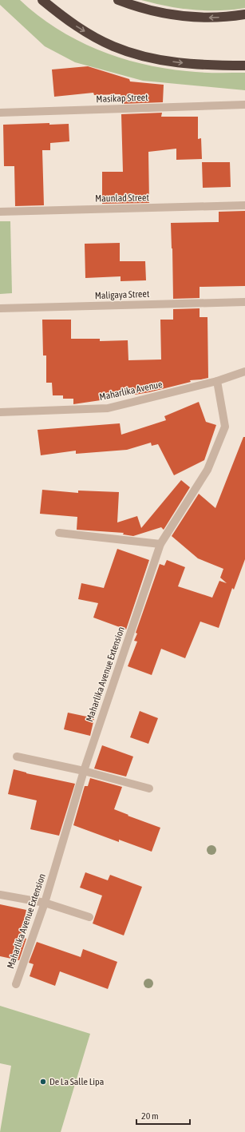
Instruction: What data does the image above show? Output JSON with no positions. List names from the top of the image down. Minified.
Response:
{"streets":{"street":["Masikap Street","Maunlad Street","Maligaya Street","Maharlika Avenue","Maharlika Avenue Extension"]},"crossings":[["Maharlika Avenue","Maharlika Avenue Extension"]],"places":["De La Salle Lipa"],"scale_bar":"20 m"}
